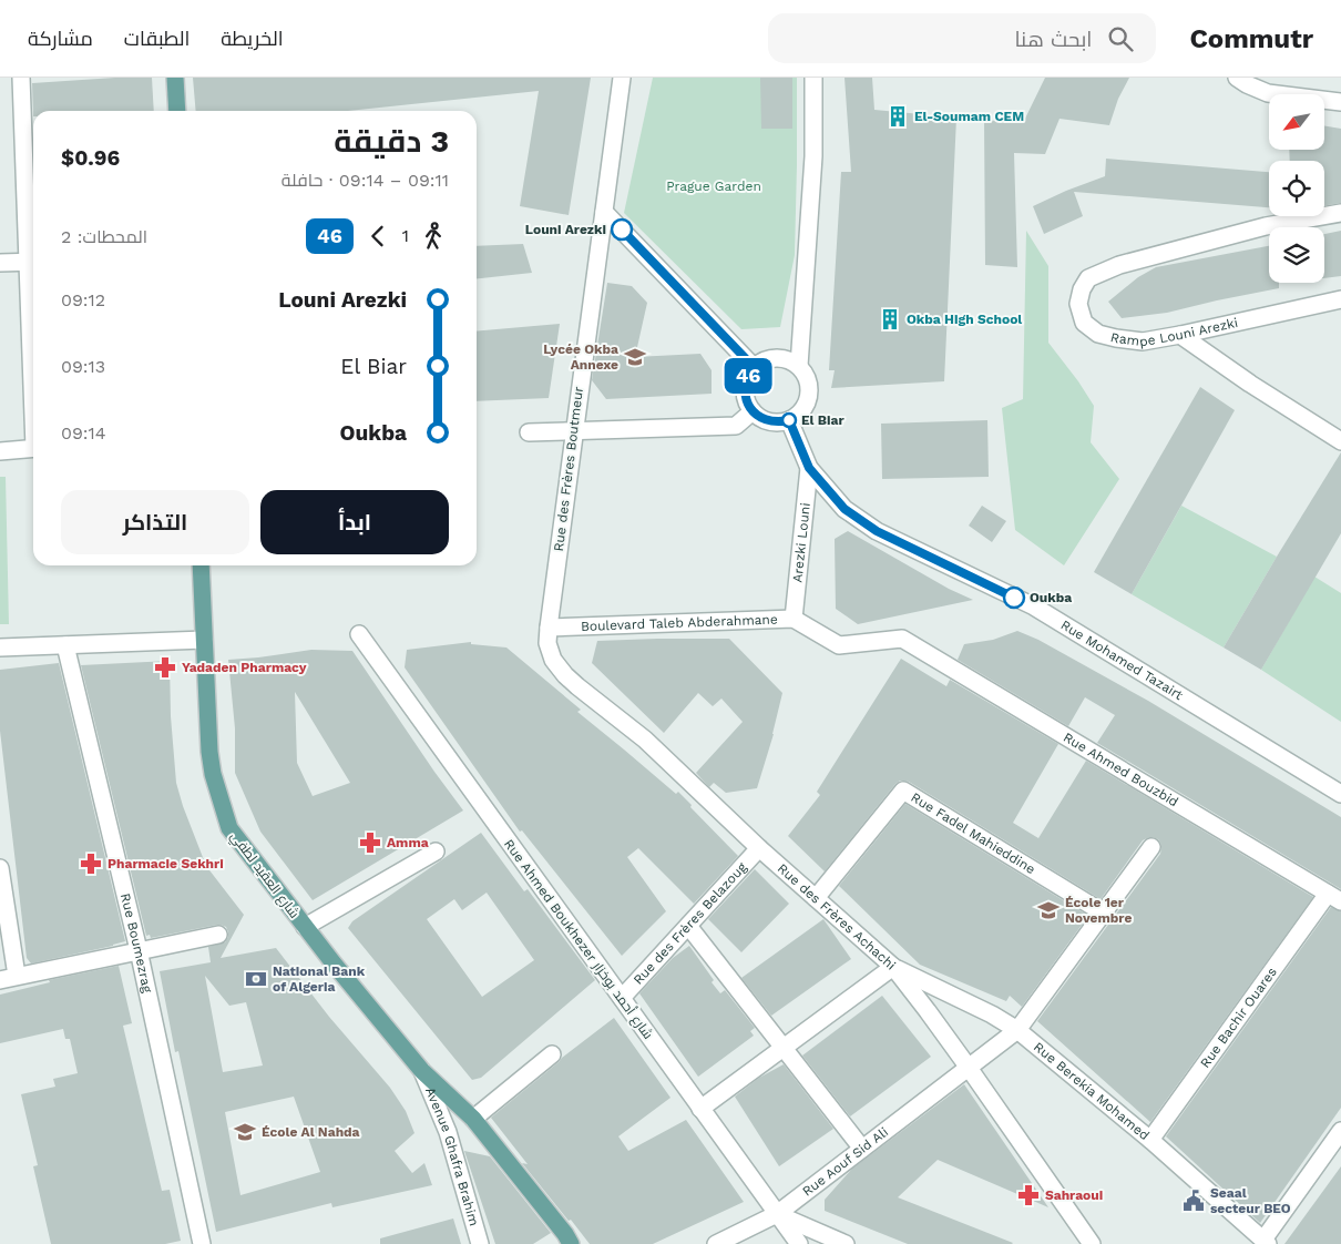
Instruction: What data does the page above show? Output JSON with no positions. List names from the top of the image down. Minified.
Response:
{"streets":{"main road":["شارع العقيد لطفي"],"street":["Rampe Louni Arezki","Rue des Frères Boutmeur","Arezki Louni","Boulevard Taleb Abderahmane","Rue Mohamed Tazairt","Rue Ahmed Bouzbid","Rue Fadel Mahieddine","Rue des Frères Achachi","Rue des Frères Belazoug","Rue Ahmed Boukhezer شارع أحمد بوخزار","Rue Boumezrag","Rue Bachir Ouares","Rue Berekia Mohamed","Avenue Ghafra Brahim","Rue Aouf Sid Ali"]},"crossings":[["Rue des Frères Boutmeur","Boulevard Taleb Abderahmane"],["Rue des Frères Boutmeur","Rue des Frères Achachi"],["Arezki Louni","Boulevard Taleb Abderahmane"],["Arezki Louni","Rue Mohamed Tazairt"],["Boulevard Taleb Abderahmane","Rue Ahmed Bouzbid"],["Boulevard Taleb Abderahmane","Rue des Frères Achachi"],["Rue Ahmed Bouzbid","Rue Bachir Ouares"],["Rue Fadel Mahieddine","Rue des Frères Achachi"],["Rue Fadel Mahieddine","Rue Aouf Sid Ali"],["شارع العقيد لطفي","Avenue Ghafra Brahim"],["Rue des Frères Achachi","Rue des Frères Belazoug"],["Rue des Frères Achachi","Rue Berekia Mohamed"],["Rue des Frères Achachi","Rue Aouf Sid Ali"],["Rue des Frères Belazoug","Rue Ahmed Boukhezer شارع أحمد بوخزار"],["Rue Ahmed Boukhezer شارع أحمد بوخزار","Rue Aouf Sid Ali"],["Rue Bachir Ouares","Rue Berekia Mohamed"],["Rue Berekia Mohamed","Rue Aouf Sid Ali"]],"parks":["Prague Garden"],"places":{"building":["El-Soumam CEM","Okba High School"],"other":["Louni Arezki","El Biar","Oukba"],"school or university":["Lycée Okba Annexe","École 1er Novembre","École Al Nahda"],"pharmacy":["Yadaden Pharmacy","Amma","Pharmacie Sekhri","Sahraoui"],"bank":["National Bank of Algeria"],"public building":["Seaal secteur BEO"]},"lines":["bus line 46"],"north":"bottom left","page":{"header":"Commutr","search":"ابحث هنا","nav":["الخريطة","الطبقات","مشاركة"],"on_map":"46","heading":["3 دقيقة","09:11 – 09:14 · حافلة","$0.96"],"legs":["1","46","المحطات: 2"],"list":[{"name":"Louni Arezki","value":"09:12"},{"name":"El Biar","value":"09:13"},{"name":"Oukba","value":"09:14"}],"buttons":["ابدأ","التذاكر"]}}
